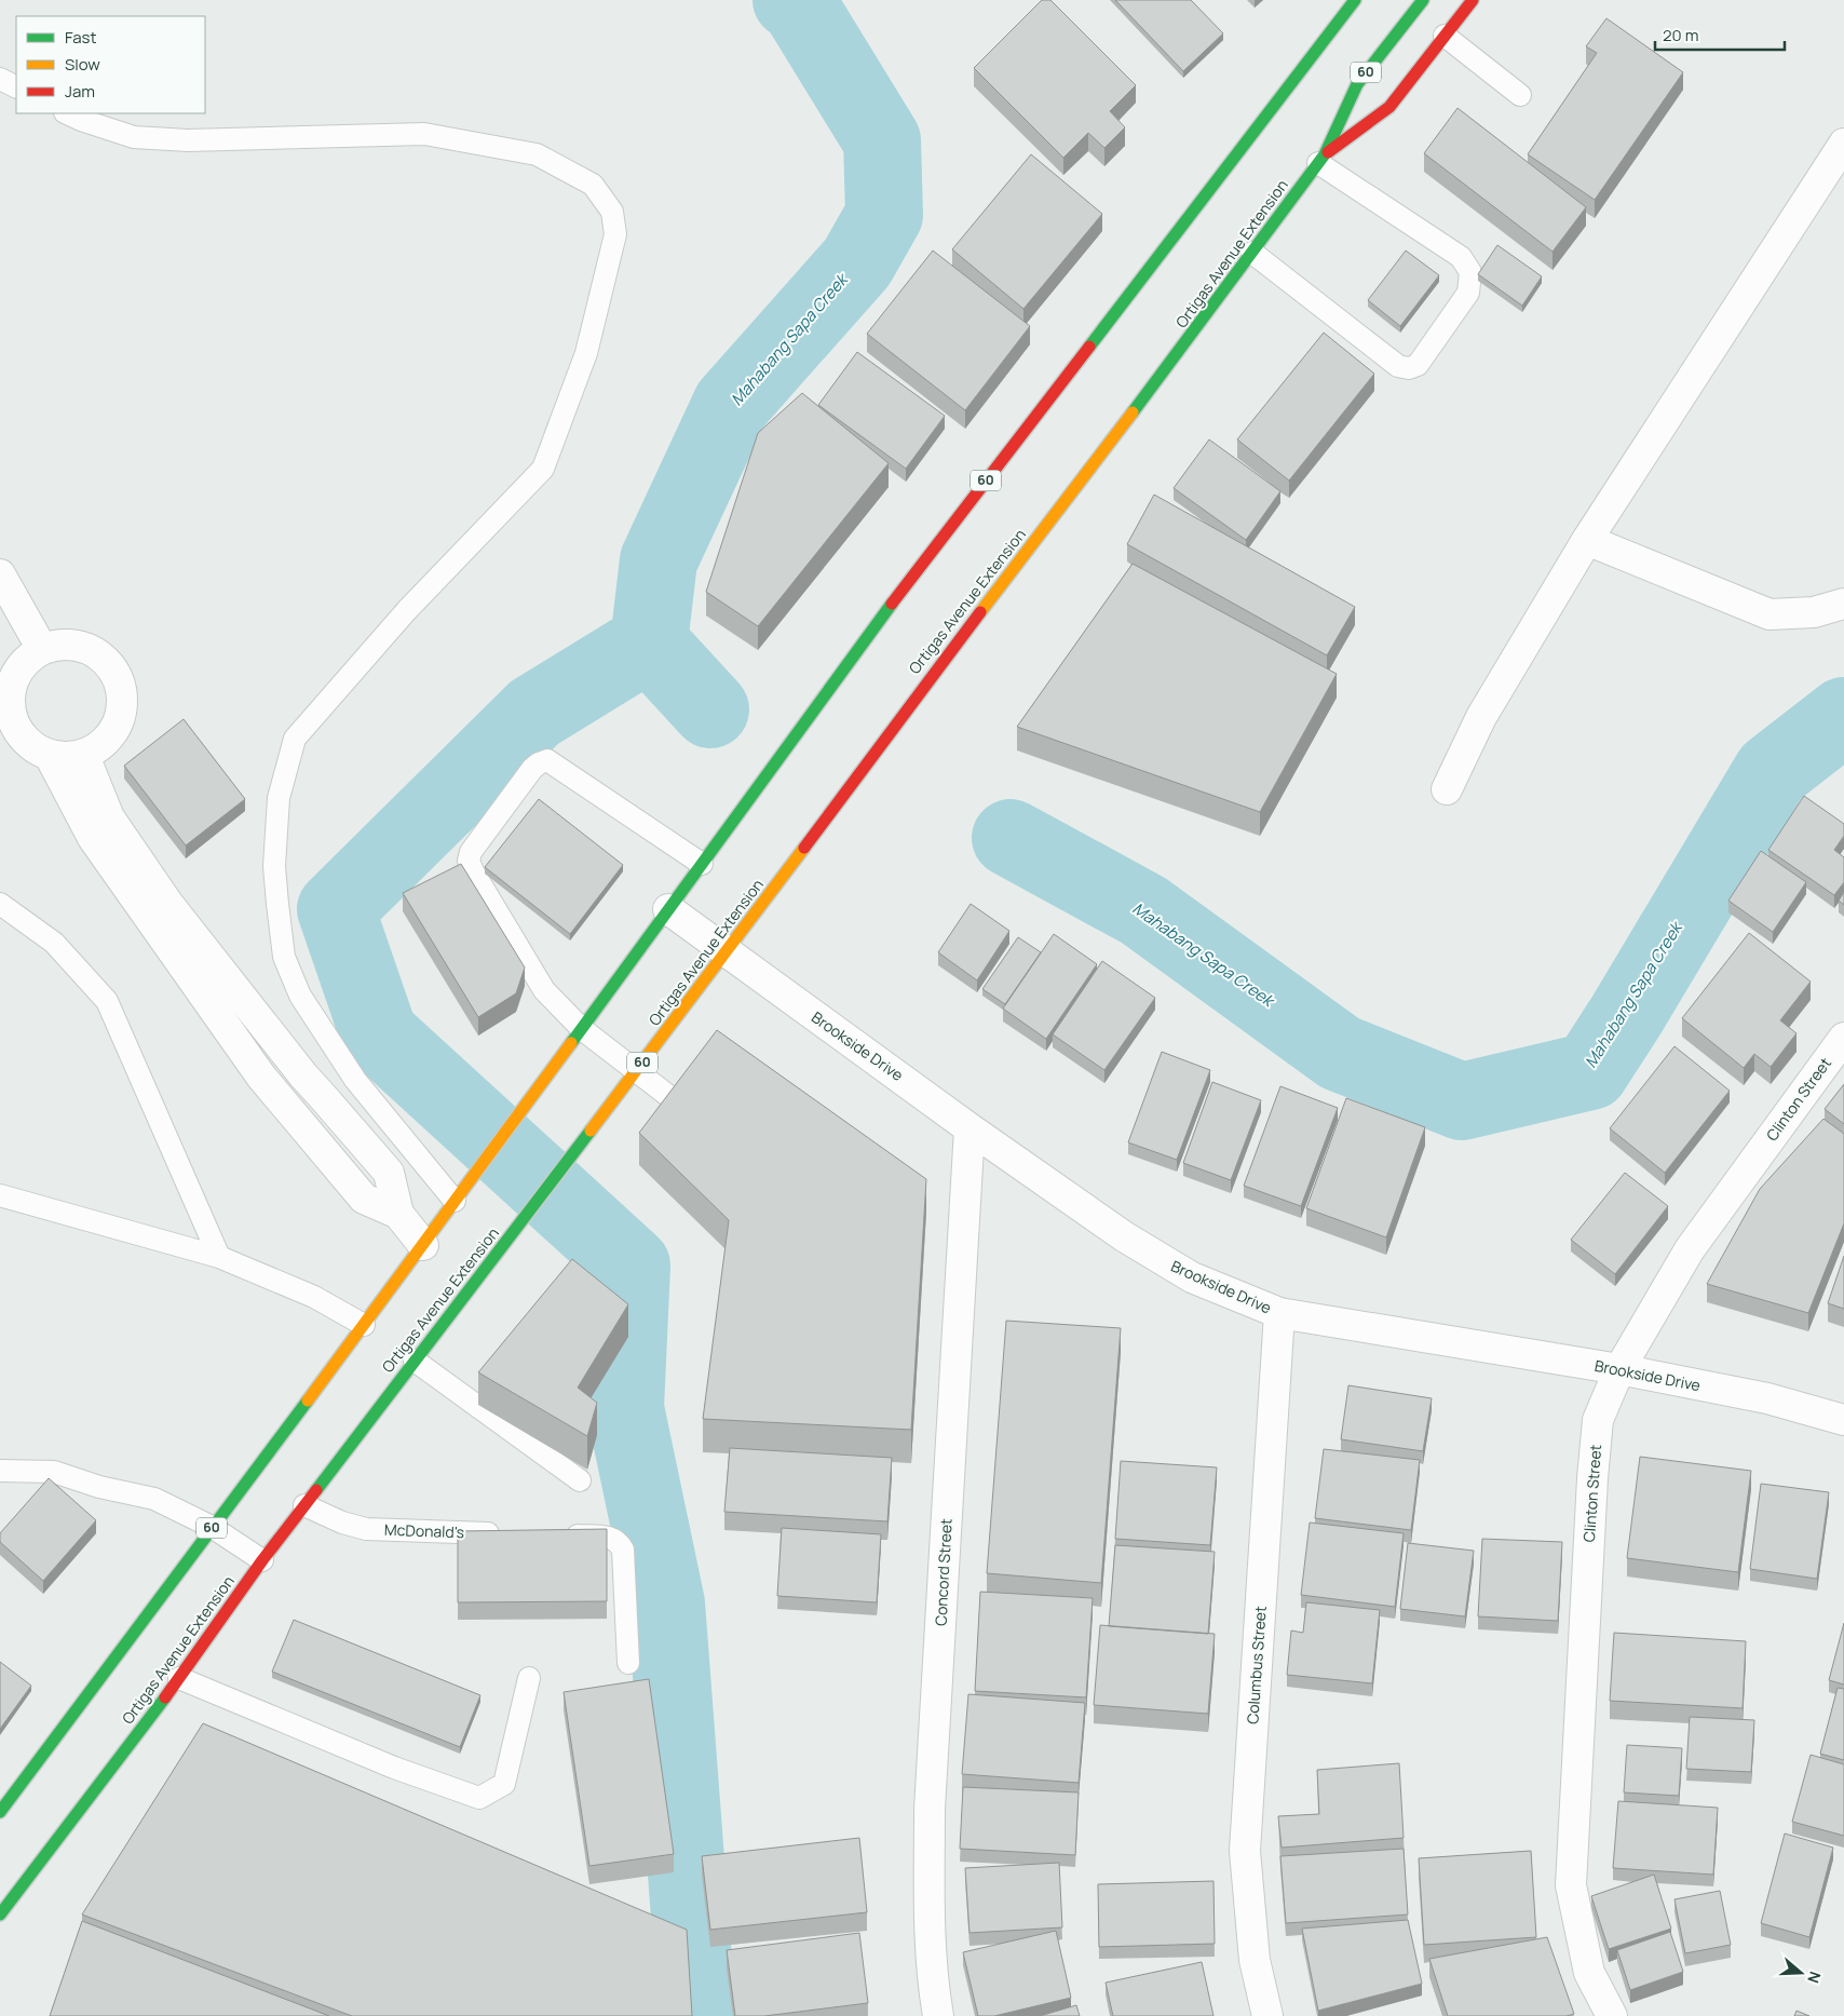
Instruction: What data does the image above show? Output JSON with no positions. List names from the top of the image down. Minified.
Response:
{"streets":{"main road":["60","Ortigas Avenue Extension"],"street":["Brookside Drive","Clinton Street","Concord Street","Columbus Street"],"lane":["McDonald's"]},"crossings":[["60","Brookside Drive"],["Ortigas Avenue Extension","Brookside Drive"],["Ortigas Avenue Extension","McDonald's"],["Brookside Drive","Clinton Street"],["Brookside Drive","Concord Street"],["Brookside Drive","Columbus Street"]],"water":["Mahabang Sapa Creek"],"legend":["Fast","Slow","Jam"],"scale_bar":"20 m","north":"right"}
